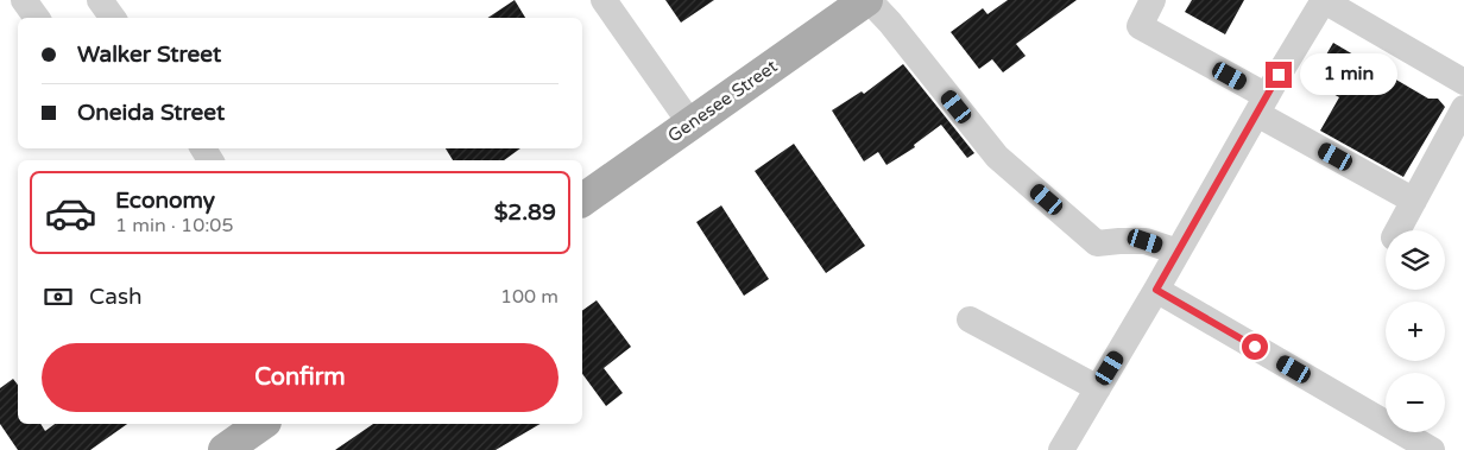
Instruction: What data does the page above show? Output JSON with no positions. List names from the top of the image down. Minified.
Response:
{"streets":{"main road":["Genesee Street"]},"page":{"banner":["Walker Street","Oneida Street"],"bubble":"1 min","list":[{"name":"Economy","note":"1 min · 10:05","value":"$2.89"}],"map_buttons":["+","−"],"pay":["Cash","100 m"],"buttons":"Confirm"}}
